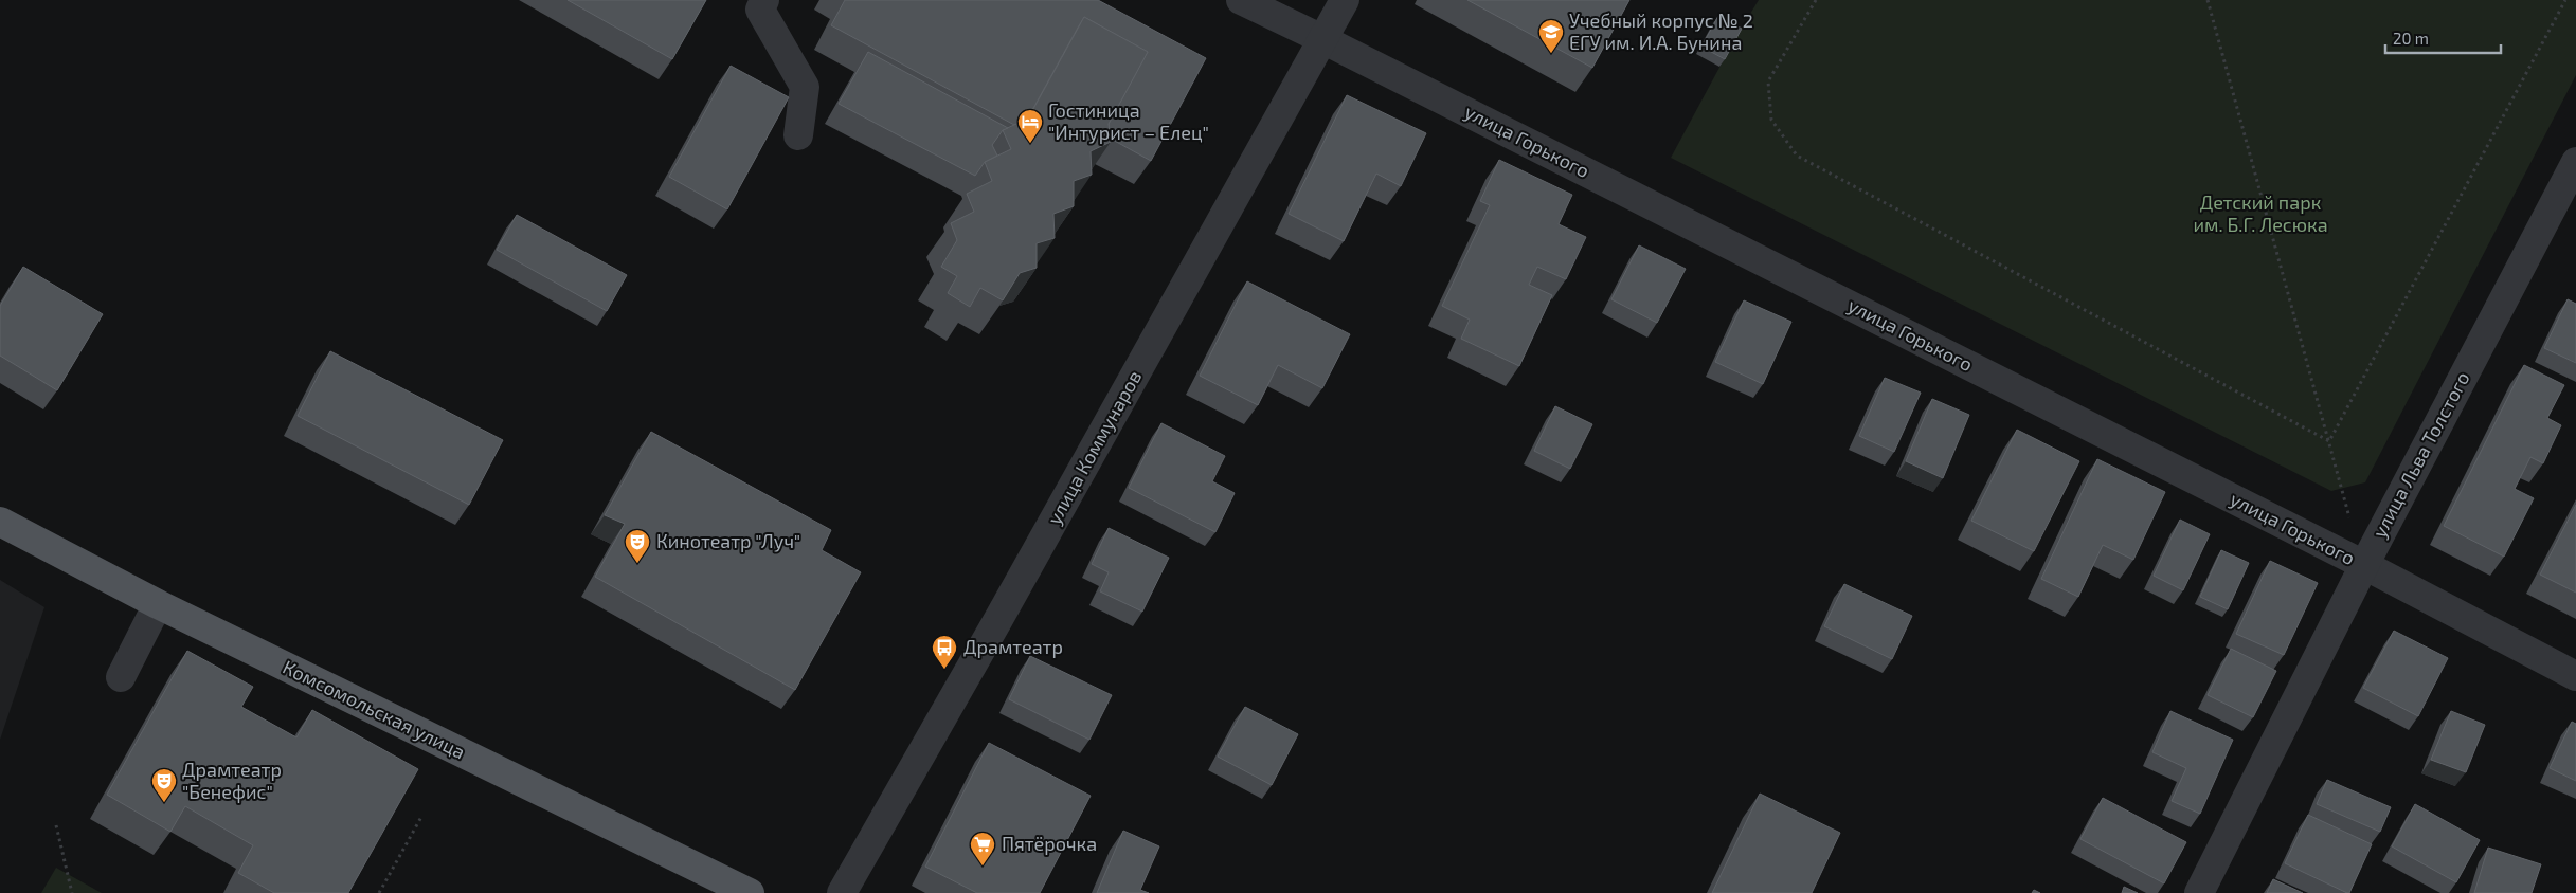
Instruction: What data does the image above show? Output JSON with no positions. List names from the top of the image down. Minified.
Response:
{"streets":{"main road":["Комсомольская улица"],"street":["улица Горького","улица Коммунаров","улица Льва Толстого"]},"crossings":[["улица Горького","улица Коммунаров"],["улица Горького","улица Льва Толстого"]],"parks":["Детский парк им. Б.Г. Лесюка"],"places":{"school or university":["Учебный корпус № 2 ЕГУ им. И.А. Бунина"],"hotel":["Гостиница \"Интурист – Елец\""],"theatre":["Кинотеатр \"Луч\"","Драмтеатр \"Бенефис\""],"bus stop":["Драмтеатр"],"supermarket":["Пятёрочка"]},"scale_bar":"20 m"}
